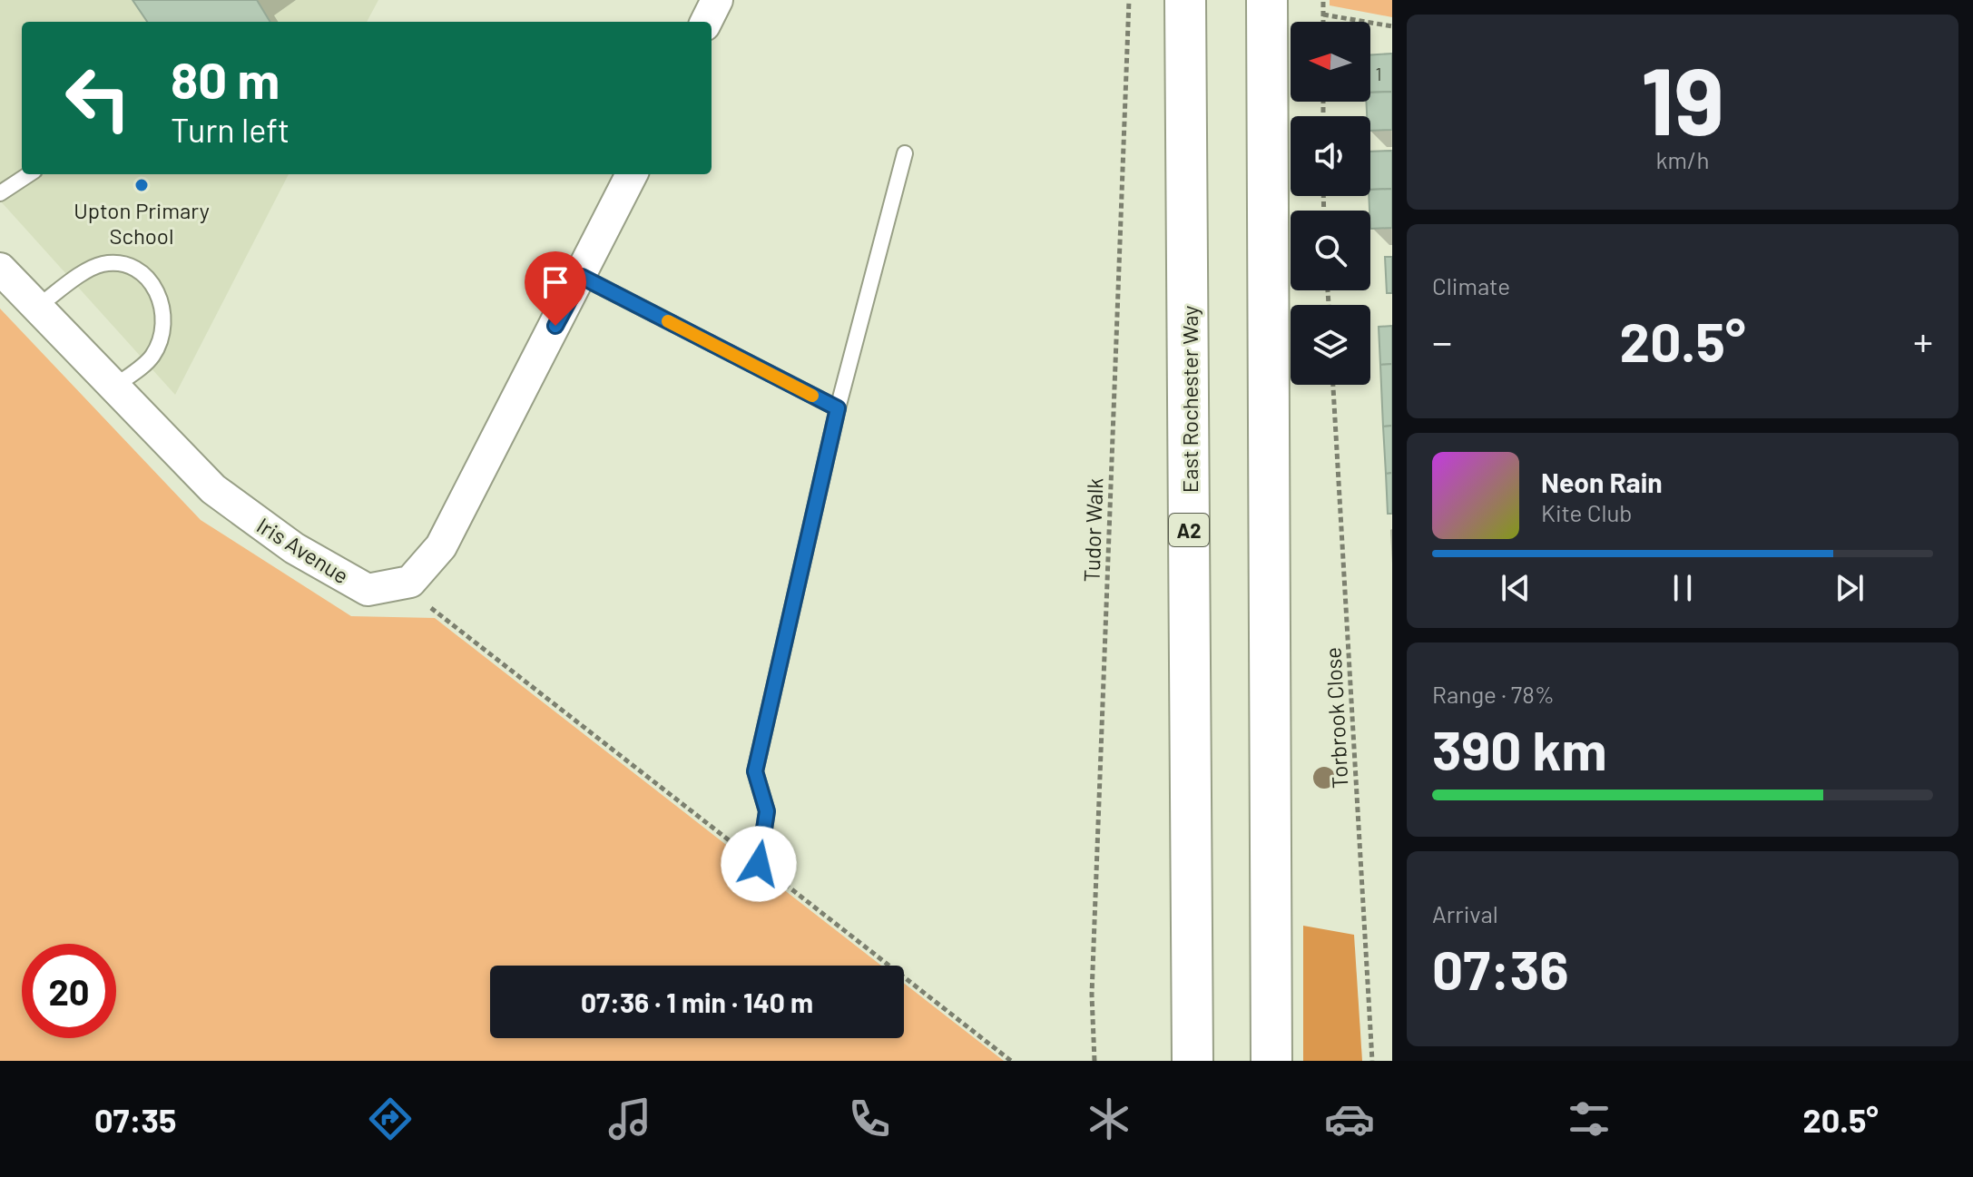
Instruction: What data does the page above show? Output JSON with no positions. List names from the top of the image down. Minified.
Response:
{"streets":{"highway":["East Rochester Way","A2"],"street":["Iris Avenue"],"path":["Tudor Walk","Torbrook Close"]},"places":["Upton Primary School"],"house_numbers":["1"],"north":"left","page":{"tile":[["19","km/h"],"Climate",["Range · 78%","390 km"],["Arrival","07:36"]],"turn":["80 m","Turn left"],"heat":["−","20.5°","+"],"song":["Neon Rain","Kite Club"],"limit":"20","trip":"07:36 · 1 min · 140 m","tabs":["07:35","20.5°"]}}
